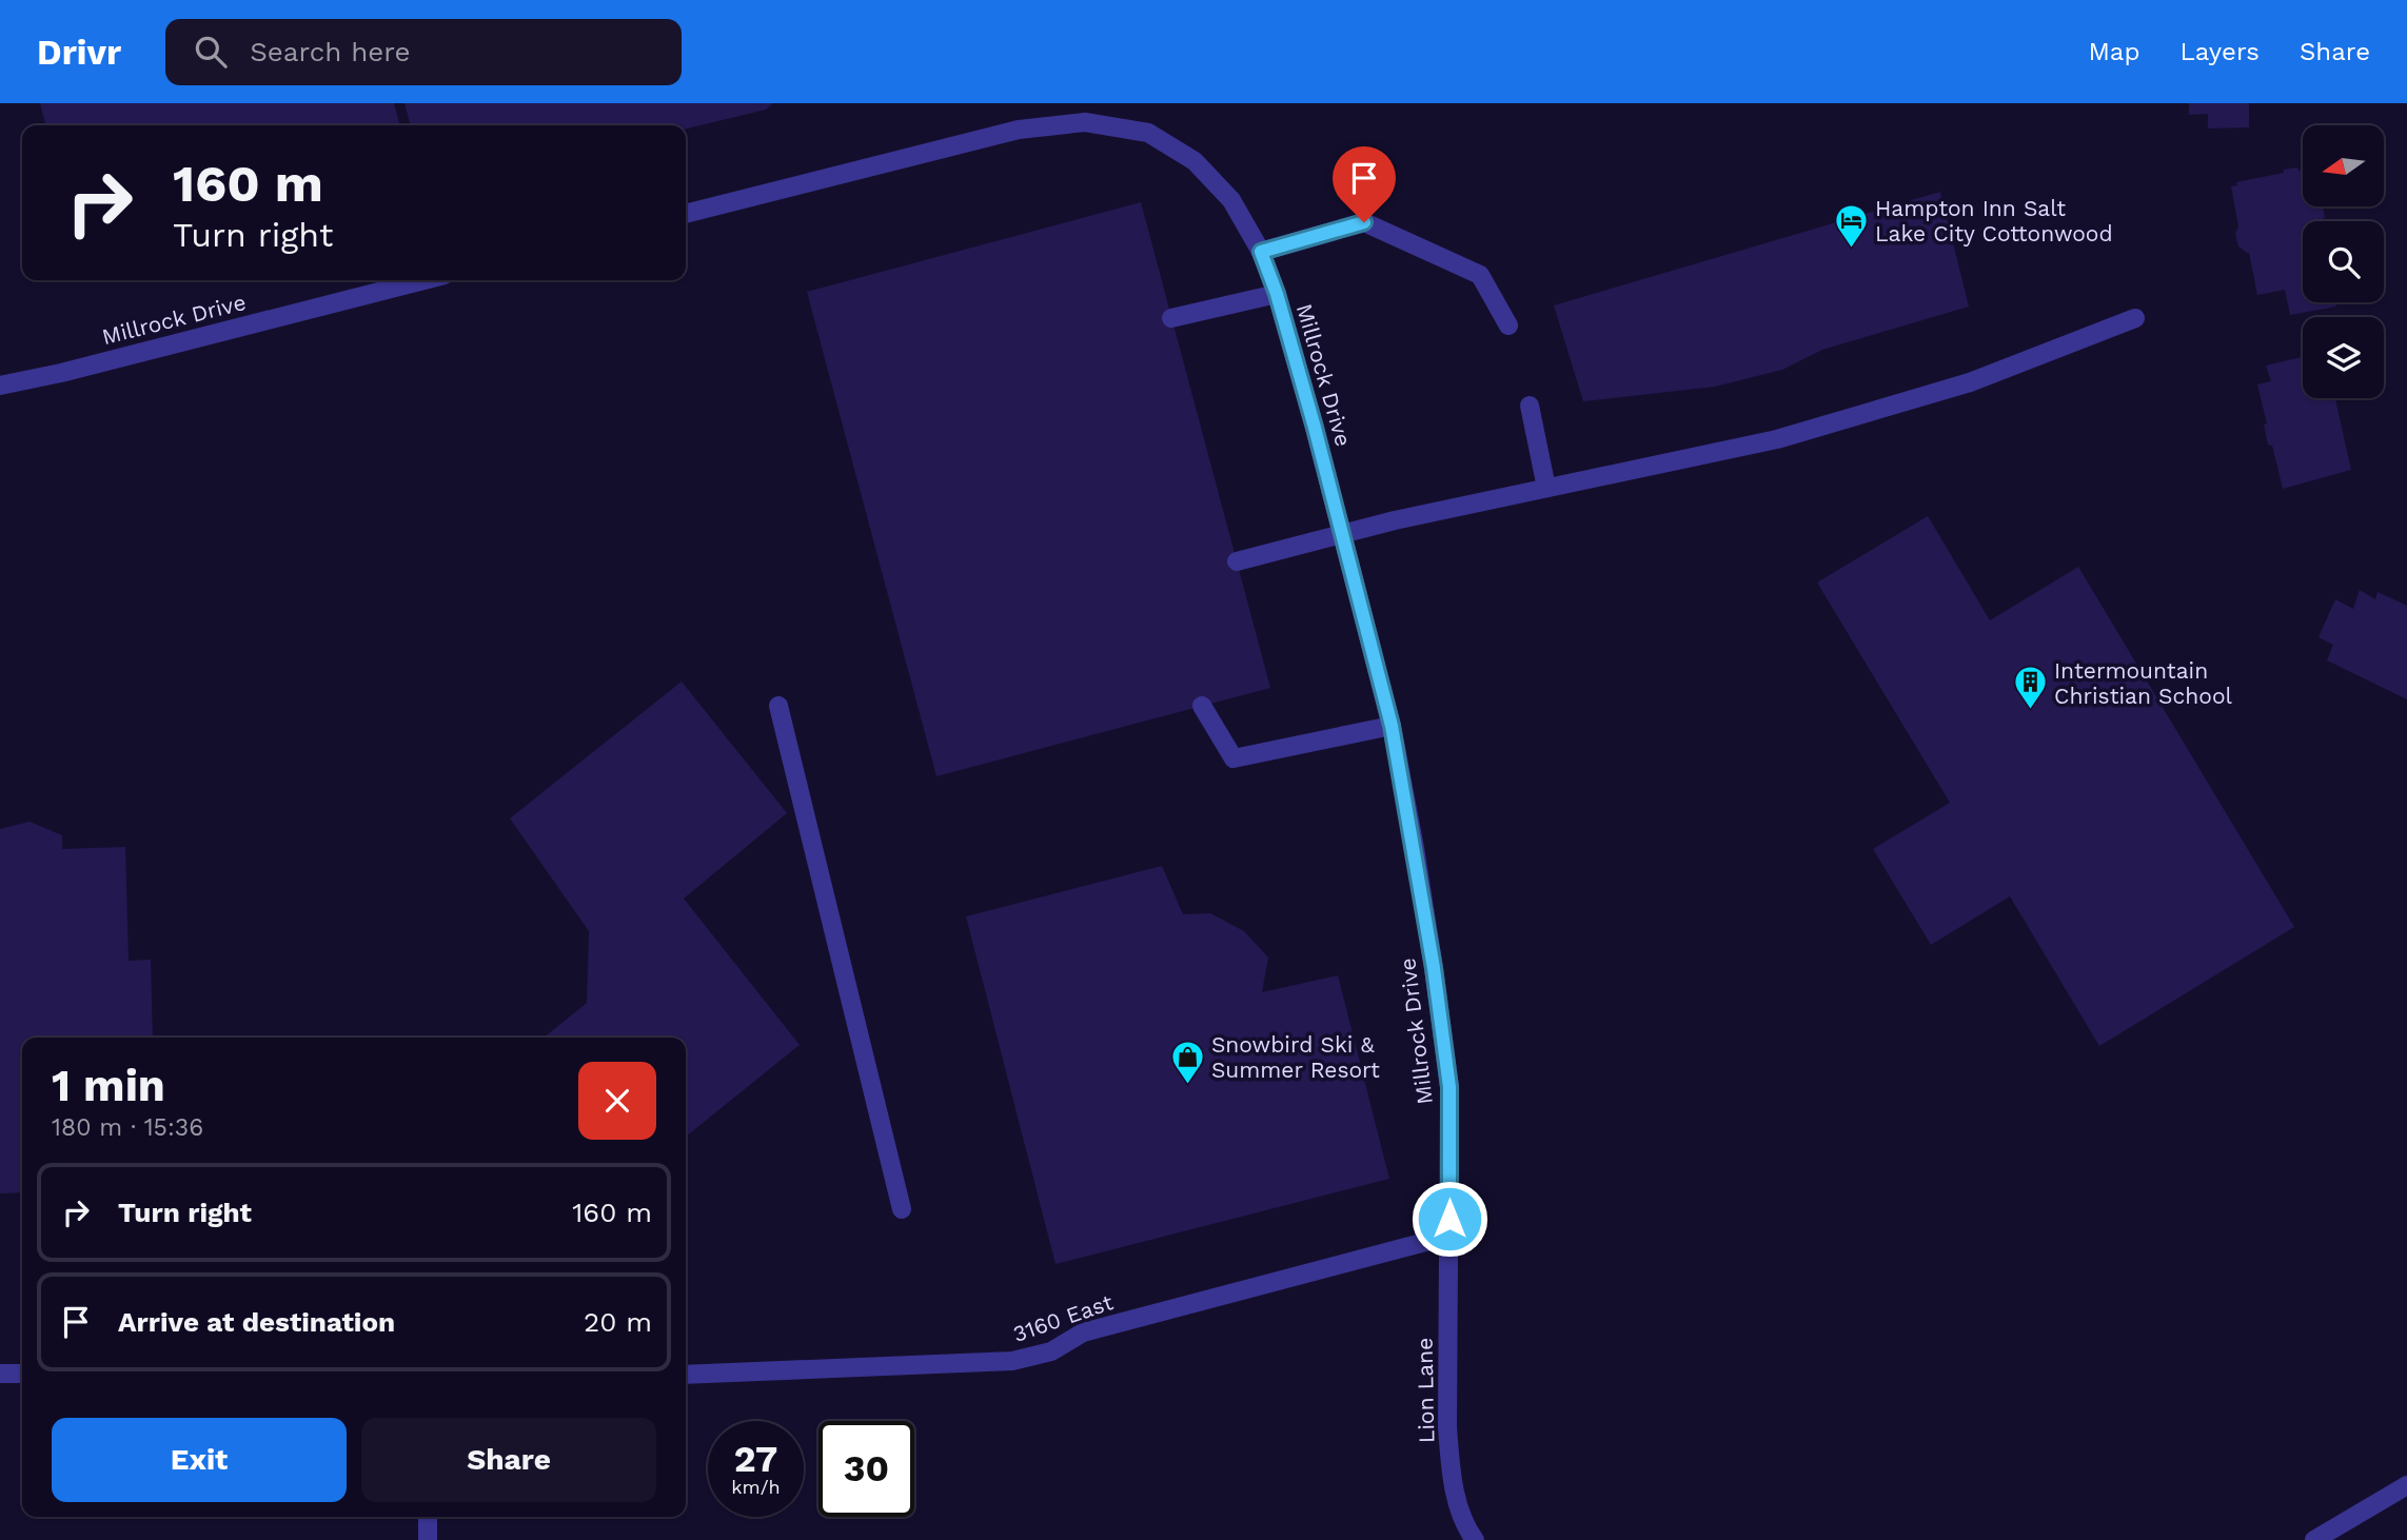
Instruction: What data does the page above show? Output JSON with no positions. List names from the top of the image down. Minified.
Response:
{"streets":{"street":["Millrock Drive","3160 East","Lion Lane"]},"crossings":[["Millrock Drive","3160 East"],["Millrock Drive","Lion Lane"],["3160 East","Lion Lane"]],"places":{"hotel":["Hampton Inn Salt Lake City Cottonwood"],"building":["Intermountain Christian School"],"shop":["Snowbird Ski & Summer Resort"]},"north":"left","page":{"header":"Drivr","search":"Search here","nav":["Map","Layers","Share"],"turn":["160 m","Turn right"],"heading":["1 min","180 m · 15:36"],"list":[{"name":"Turn right","value":"160 m"},{"name":"Arrive at destination","value":"20 m"}],"buttons":["Exit","Share"],"speed":"27 km/h","limit":"30"}}
